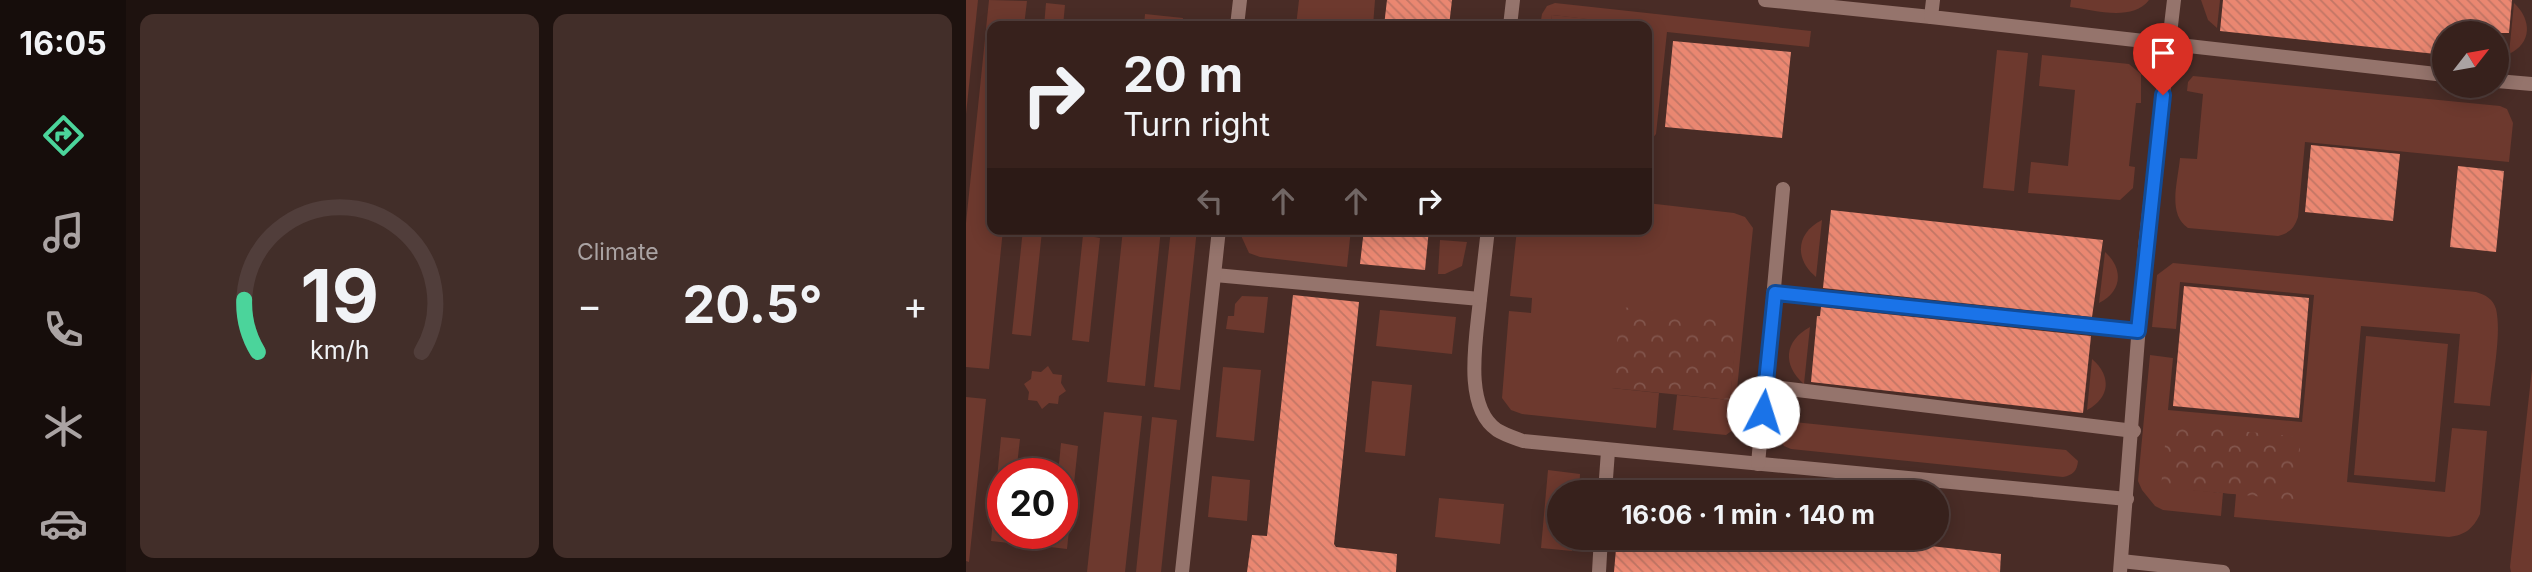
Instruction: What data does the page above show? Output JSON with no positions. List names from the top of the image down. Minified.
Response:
{"north":"top right","page":{"tabs":"16:05","tile":"Climate","turn":["20 m","Turn right"],"heat":["−","20.5°","+"],"limit":"20","trip":"16:06 · 1 min · 140 m","gauge":["19","km/h"]}}
